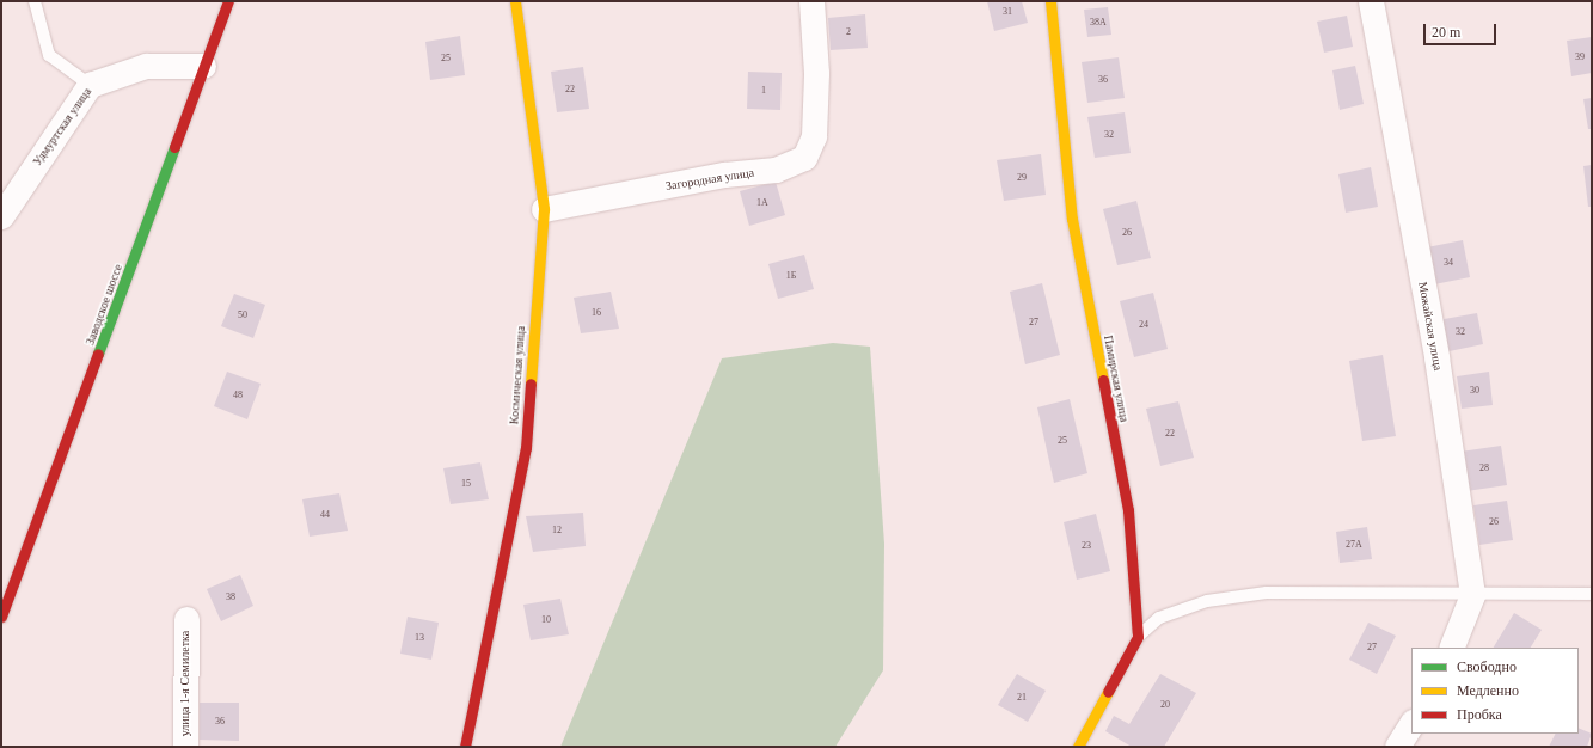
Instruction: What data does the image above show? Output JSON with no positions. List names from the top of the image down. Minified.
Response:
{"streets":{"street":["Удмуртская улица","Загородная улица","Заводское шоссе","Можайская улица","Космическая улица","Памирская улица","улица 1-я Семилетка"]},"crossings":[["Удмуртская улица","Заводское шоссе"],["Загородная улица","Космическая улица"]],"house_numbers":["31","38А","2","39","25","36","22","1","32","29","1А","26","34","1Б","16","50","27","24","32","30","48","22","25","28","15","44","26","12","27А","23","38","10","13","27","21","20","36"],"legend":["Свободно","Медленно","Пробка"],"scale_bar":"20 m"}
